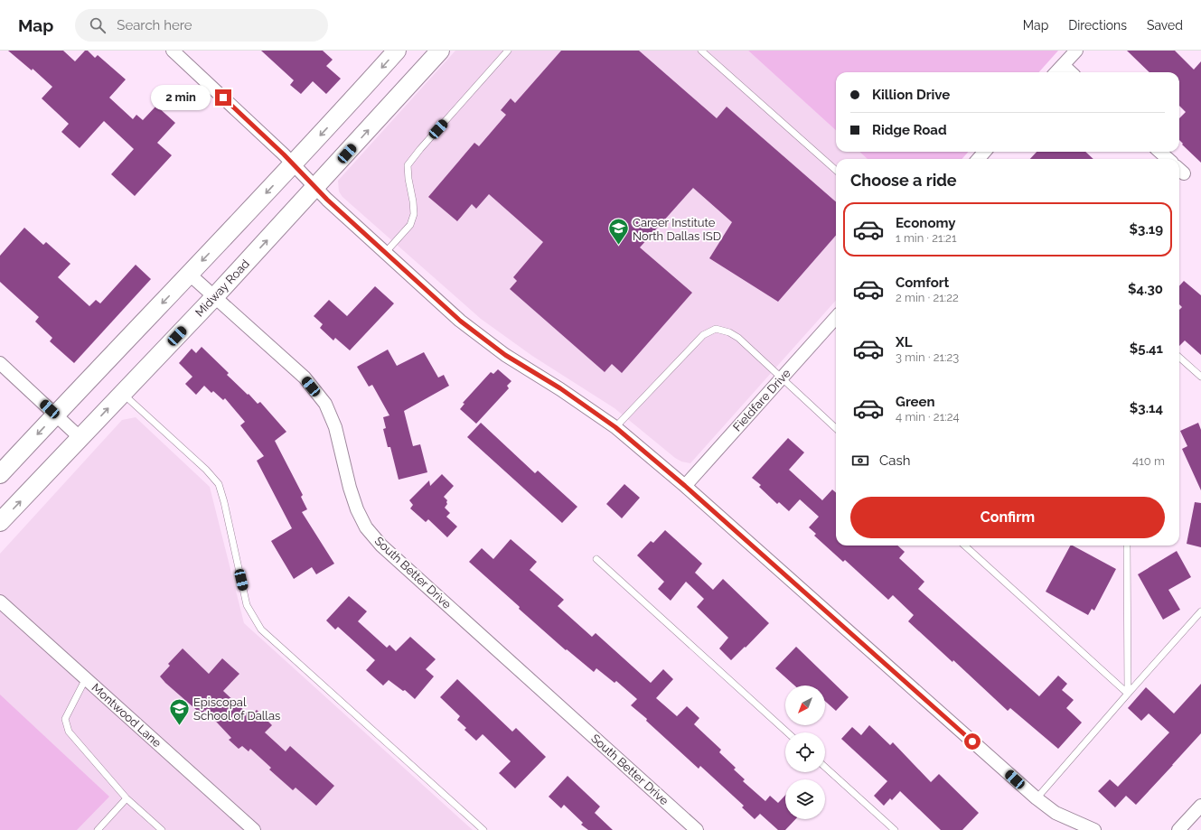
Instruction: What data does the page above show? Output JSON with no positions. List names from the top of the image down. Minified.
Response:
{"streets":{"main road":["Midway Road"],"street":["Fieldfare Drive","South Better Drive","Montwood Lane"]},"crossings":[["Midway Road","South Better Drive"]],"places":{"school or university":["Career Institute North Dallas ISD","Episcopal School of Dallas"]},"north":"bottom left","page":{"header":"Map","search":"Search here","nav":["Map","Directions","Saved"],"banner":["Killion Drive","Ridge Road"],"bubble":"2 min","heading":"Choose a ride","list":[{"name":"Economy","note":"1 min · 21:21","value":"$3.19"},{"name":"Comfort","note":"2 min · 21:22","value":"$4.30"},{"name":"XL","note":"3 min · 21:23","value":"$5.41"},{"name":"Green","note":"4 min · 21:24","value":"$3.14"}],"pay":["Cash","410 m"],"buttons":"Confirm"}}
